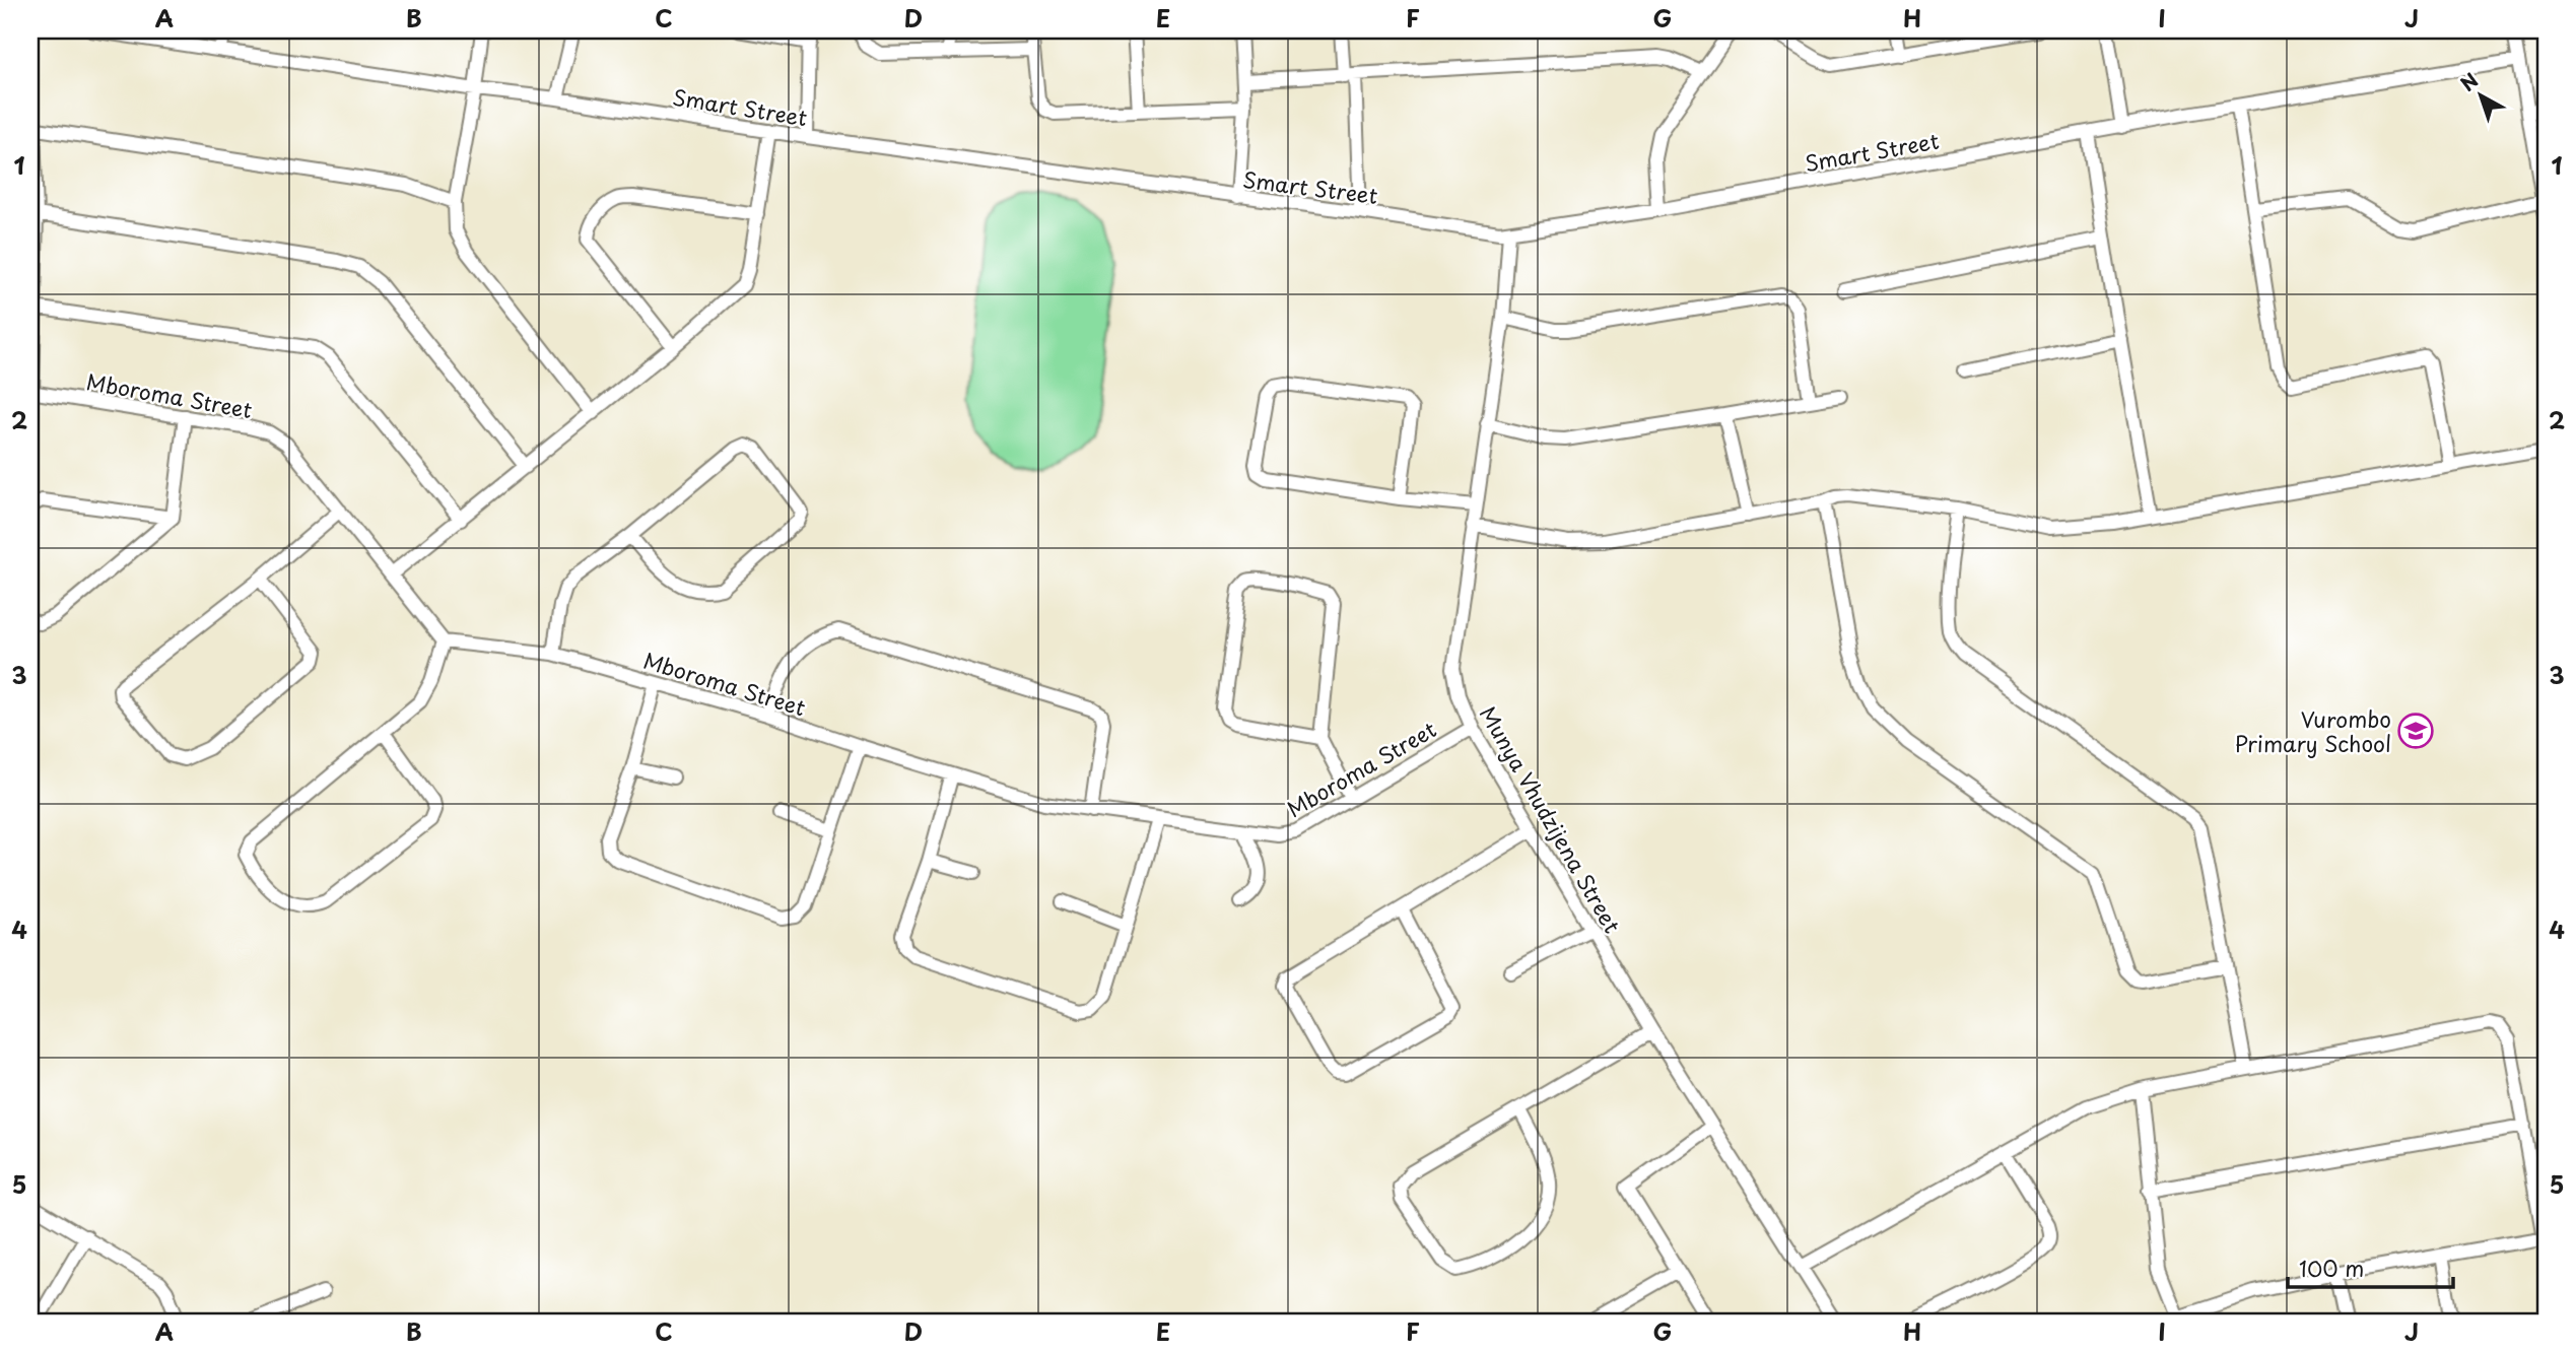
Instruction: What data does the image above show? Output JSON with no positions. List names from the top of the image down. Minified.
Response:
{"streets":{"street":["Smart Street","Mboroma Street","Munya Vhudzijena Street"]},"crossings":[["Smart Street","Munya Vhudzijena Street"],["Mboroma Street","Munya Vhudzijena Street"]],"places":{"school or university":["Vurombo Primary School"]},"scale_bar":"100 m","north":"top left","grid":{"columns":["A","B","C","D","E","F","G","H","I","J"],"rows":["1","2","3","4","5"]}}
